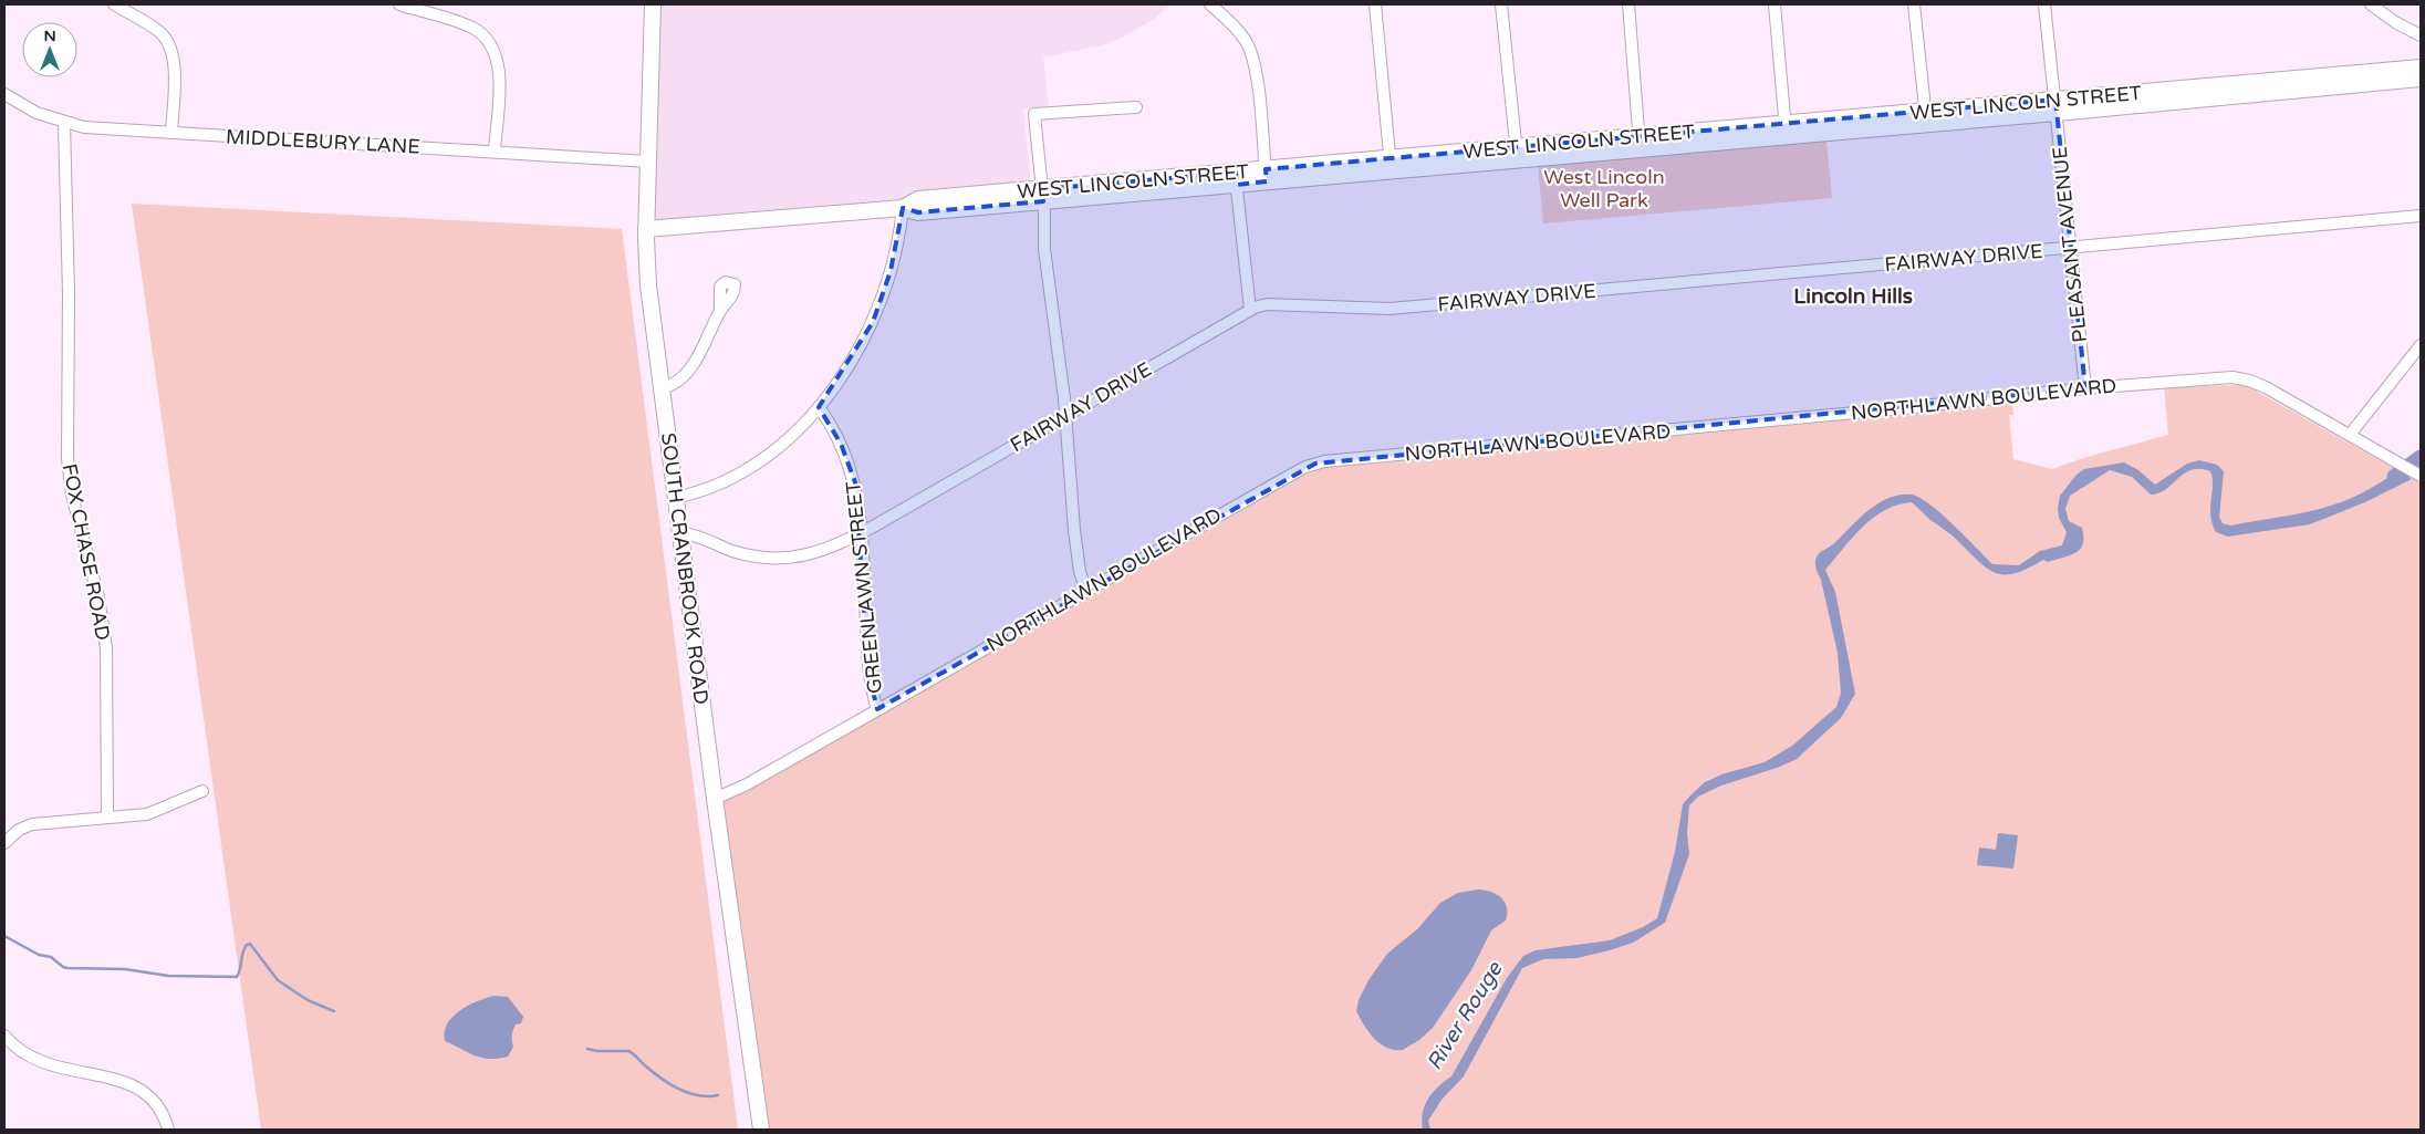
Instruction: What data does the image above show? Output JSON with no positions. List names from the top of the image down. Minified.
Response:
{"streets":{"street":["WEST LINCOLN STREET","MIDDLEBURY LANE","PLEASANT AVENUE","FAIRWAY DRIVE","NORTHLAWN BOULEVARD","FOX CHASE ROAD","SOUTH CRANBROOK ROAD","GREENLAWN STREET"]},"crossings":[["WEST LINCOLN STREET","PLEASANT AVENUE"],["WEST LINCOLN STREET","SOUTH CRANBROOK ROAD"],["MIDDLEBURY LANE","FOX CHASE ROAD"],["MIDDLEBURY LANE","SOUTH CRANBROOK ROAD"],["PLEASANT AVENUE","FAIRWAY DRIVE"],["PLEASANT AVENUE","NORTHLAWN BOULEVARD"],["FAIRWAY DRIVE","SOUTH CRANBROOK ROAD"],["FAIRWAY DRIVE","GREENLAWN STREET"],["NORTHLAWN BOULEVARD","SOUTH CRANBROOK ROAD"],["NORTHLAWN BOULEVARD","GREENLAWN STREET"]],"districts":["Lincoln Hills"],"water":["River Rouge"],"parks":["West Lincoln Well Park"],"north":"top"}
